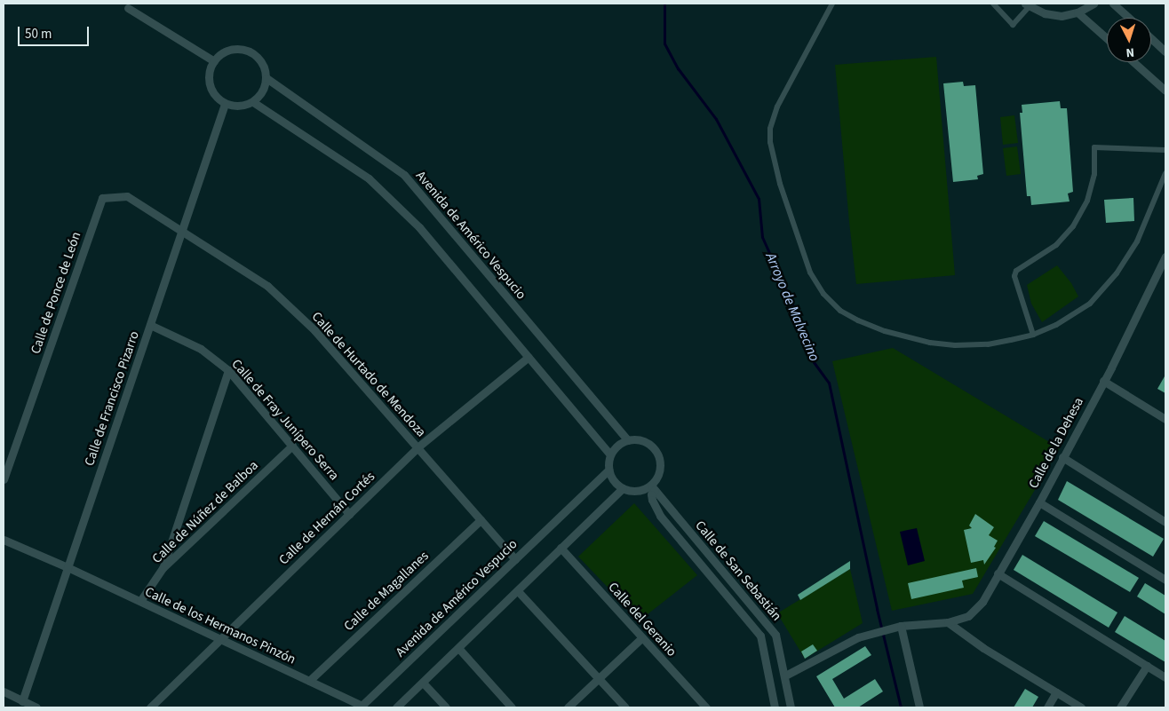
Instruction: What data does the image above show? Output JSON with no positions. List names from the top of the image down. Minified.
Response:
{"streets":{"street":["Avenida de Américo Vespucio","Calle de Ponce de León","Calle de Hurtado de Mendoza","Calle de Francisco Pizarro","Calle de Fray Junípero Serra","Calle de la Dehesa","Calle de Núñez de Balboa","Calle de Hernán Cortés","Calle de San Sebastián","Calle de Magallanes","Calle del Geranio","Calle de los Hermanos Pinzón"]},"crossings":[["Avenida de Américo Vespucio","Calle de Hurtado de Mendoza"],["Avenida de Américo Vespucio","Calle de Francisco Pizarro"],["Avenida de Américo Vespucio","Calle de San Sebastián"],["Avenida de Américo Vespucio","Calle de los Hermanos Pinzón"],["Calle de Ponce de León","Calle de Hurtado de Mendoza"],["Calle de Ponce de León","Calle de Francisco Pizarro"],["Calle de Hurtado de Mendoza","Calle de Francisco Pizarro"],["Calle de Hurtado de Mendoza","Calle de Hernán Cortés"],["Calle de Hurtado de Mendoza","Calle de Magallanes"],["Calle de Francisco Pizarro","Calle de Fray Junípero Serra"],["Calle de Francisco Pizarro","Calle de los Hermanos Pinzón"],["Calle de Fray Junípero Serra","Calle de Núñez de Balboa"],["Calle de Fray Junípero Serra","Calle de Hernán Cortés"],["Calle de la Dehesa","Calle de San Sebastián"],["Calle de Núñez de Balboa","Calle de los Hermanos Pinzón"],["Calle de Hernán Cortés","Calle de los Hermanos Pinzón"],["Calle de Magallanes","Calle de los Hermanos Pinzón"]],"water":["Arroyo de Malvecino"],"scale_bar":"50 m","north":"bottom"}
